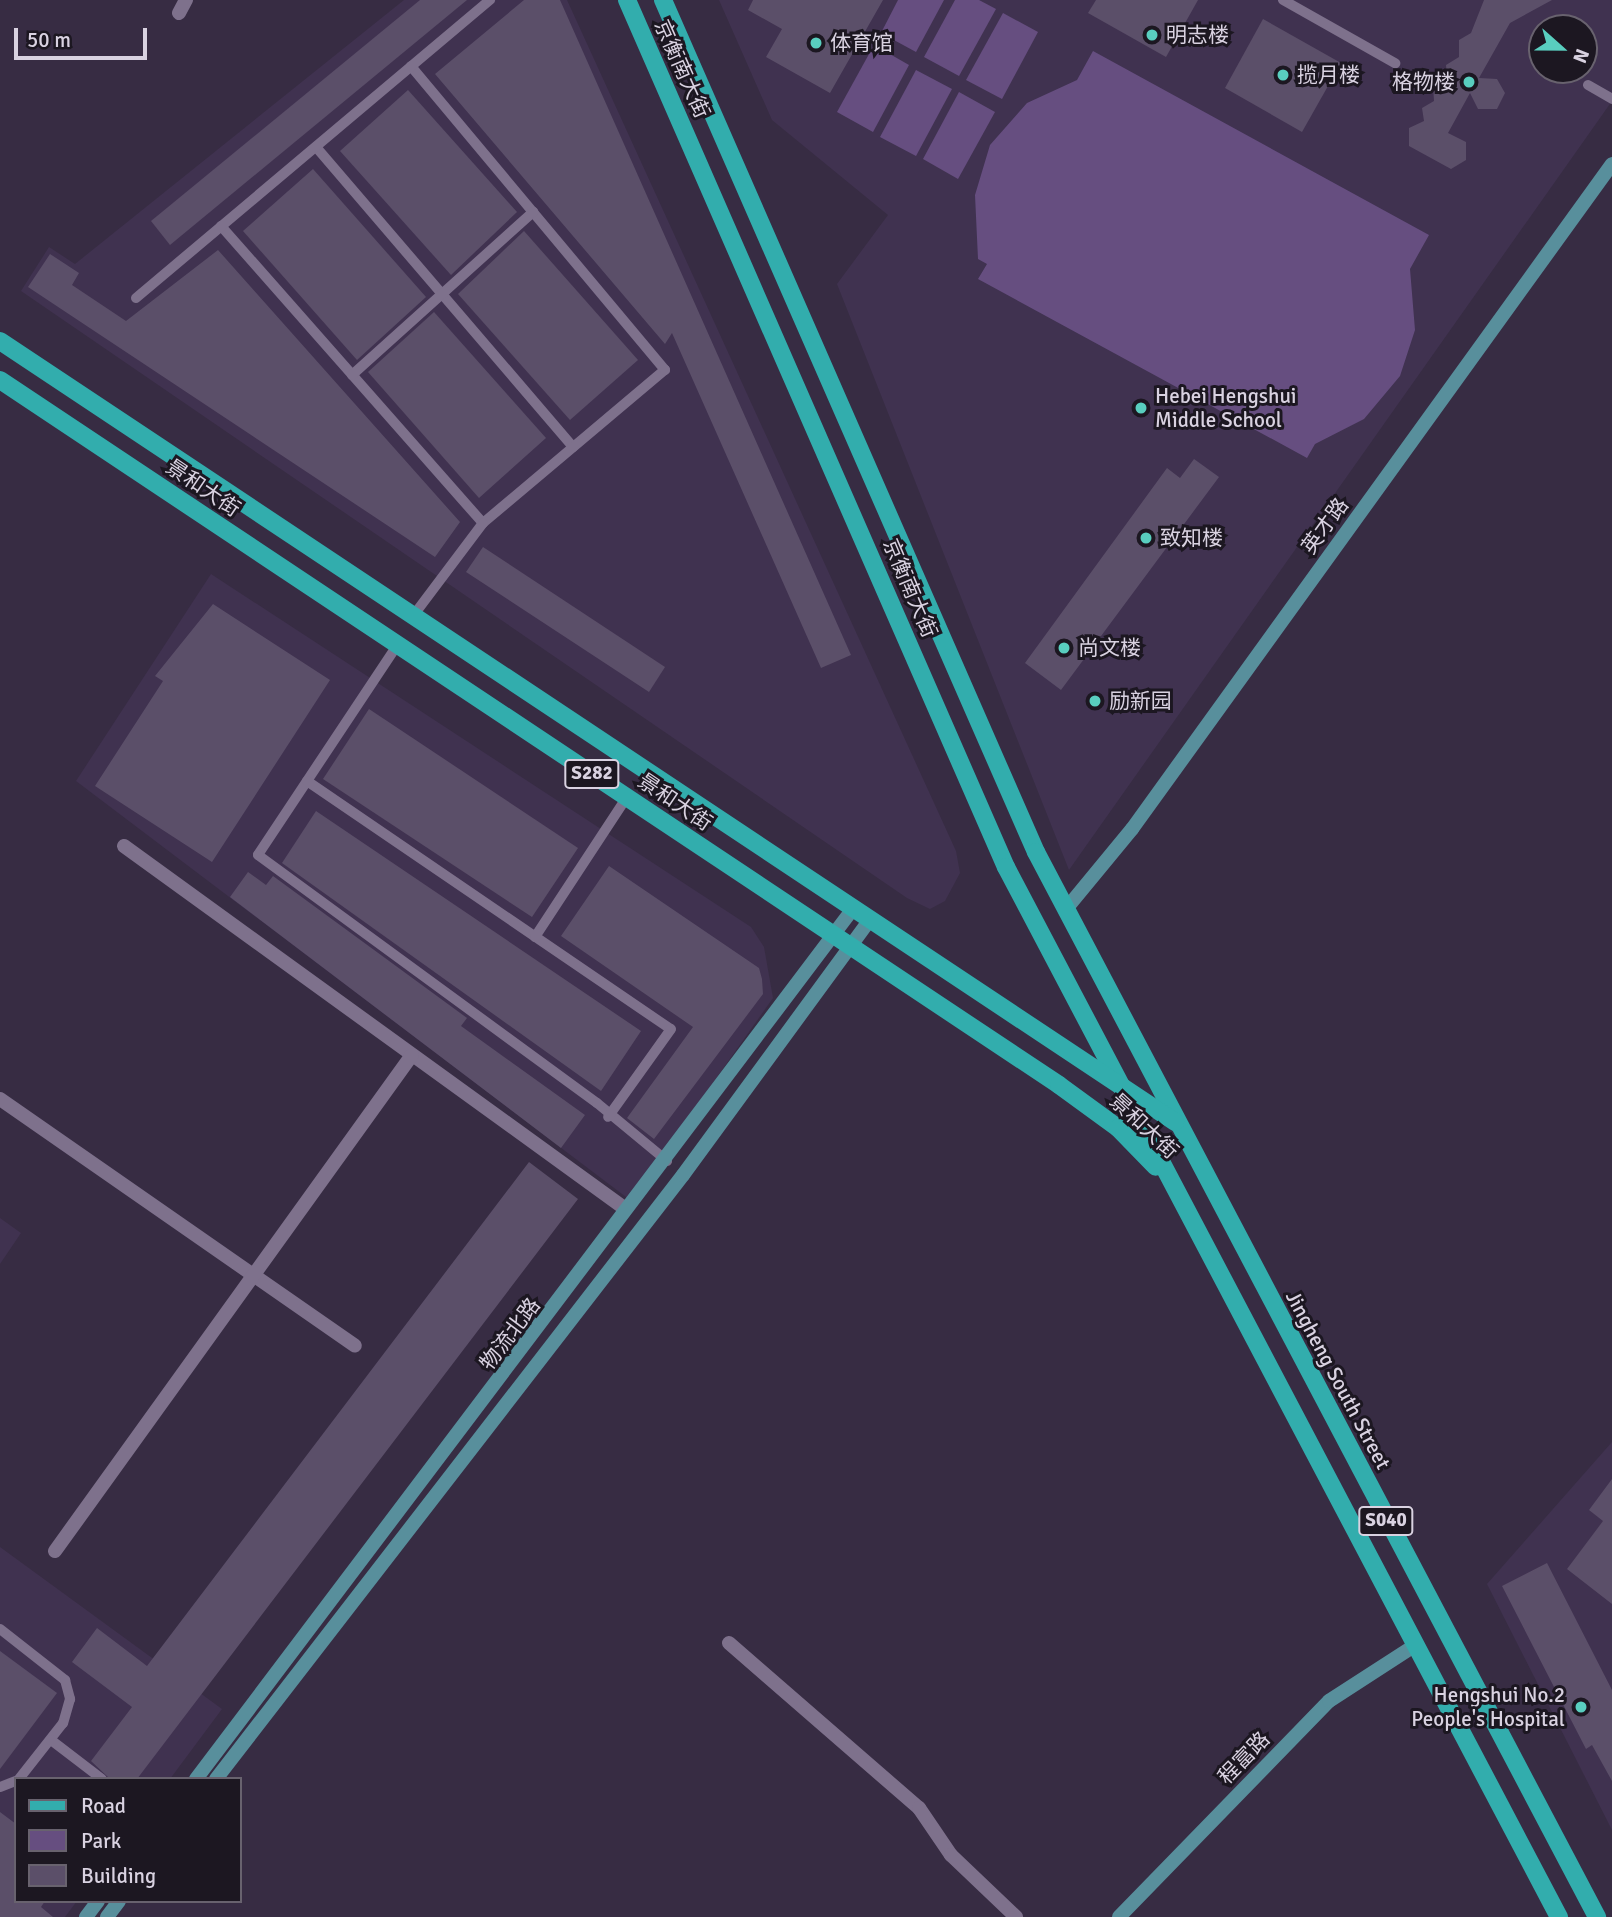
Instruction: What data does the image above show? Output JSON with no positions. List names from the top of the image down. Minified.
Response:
{"streets":{"main road":["京衡南大街","景和大街","S282","Jingheng South Street","S040"],"street":["英才路","物流北路","程富路"]},"crossings":[["京衡南大街","景和大街"],["京衡南大街","英才路"],["京衡南大街","Jingheng South Street"],["京衡南大街","S040"],["景和大街","物流北路"],["景和大街","Jingheng South Street"],["景和大街","S040"],["S040","程富路"]],"places":["明志楼","体育馆","揽月楼","格物楼","Hebei Hengshui Middle School","致知楼","尚文楼","励新园","Hengshui No.2 People's Hospital"],"legend":["Road","Park","Building"],"scale_bar":"50 m","north":"right"}
